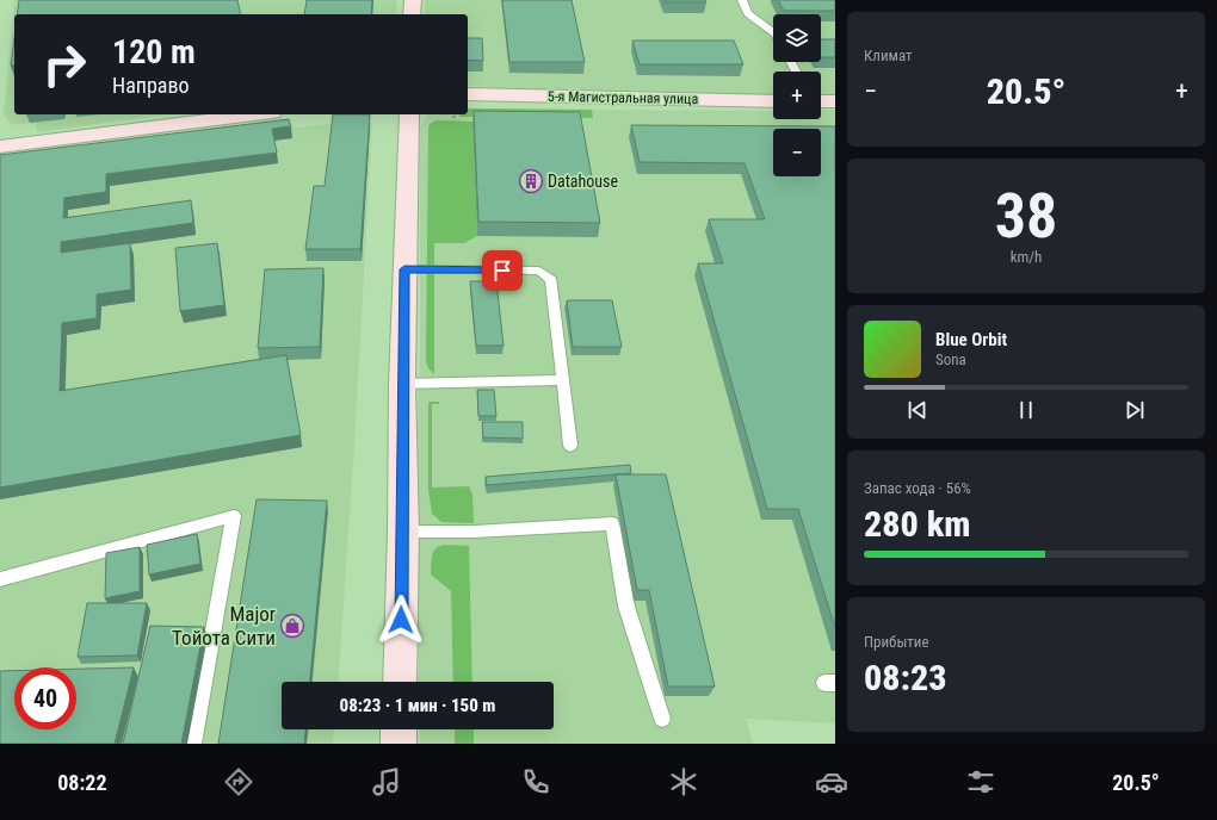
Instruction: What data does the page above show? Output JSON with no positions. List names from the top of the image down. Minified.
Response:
{"streets":{"street":["5-я Магистральная улица"]},"places":{"building":["Datahouse"],"shop":["Major Тойота Сити"]},"page":{"tile":["Климат",["38","km/h"],["Запас хода · 56%","280 km"],["Прибытие","08:23"]],"map_buttons":["+","−"],"turn":["120 m","Направо"],"heat":["−","20.5°","+"],"song":["Blue Orbit","Sona"],"limit":"40","trip":"08:23 · 1 мин · 150 m","tabs":["08:22","20.5°"]}}
